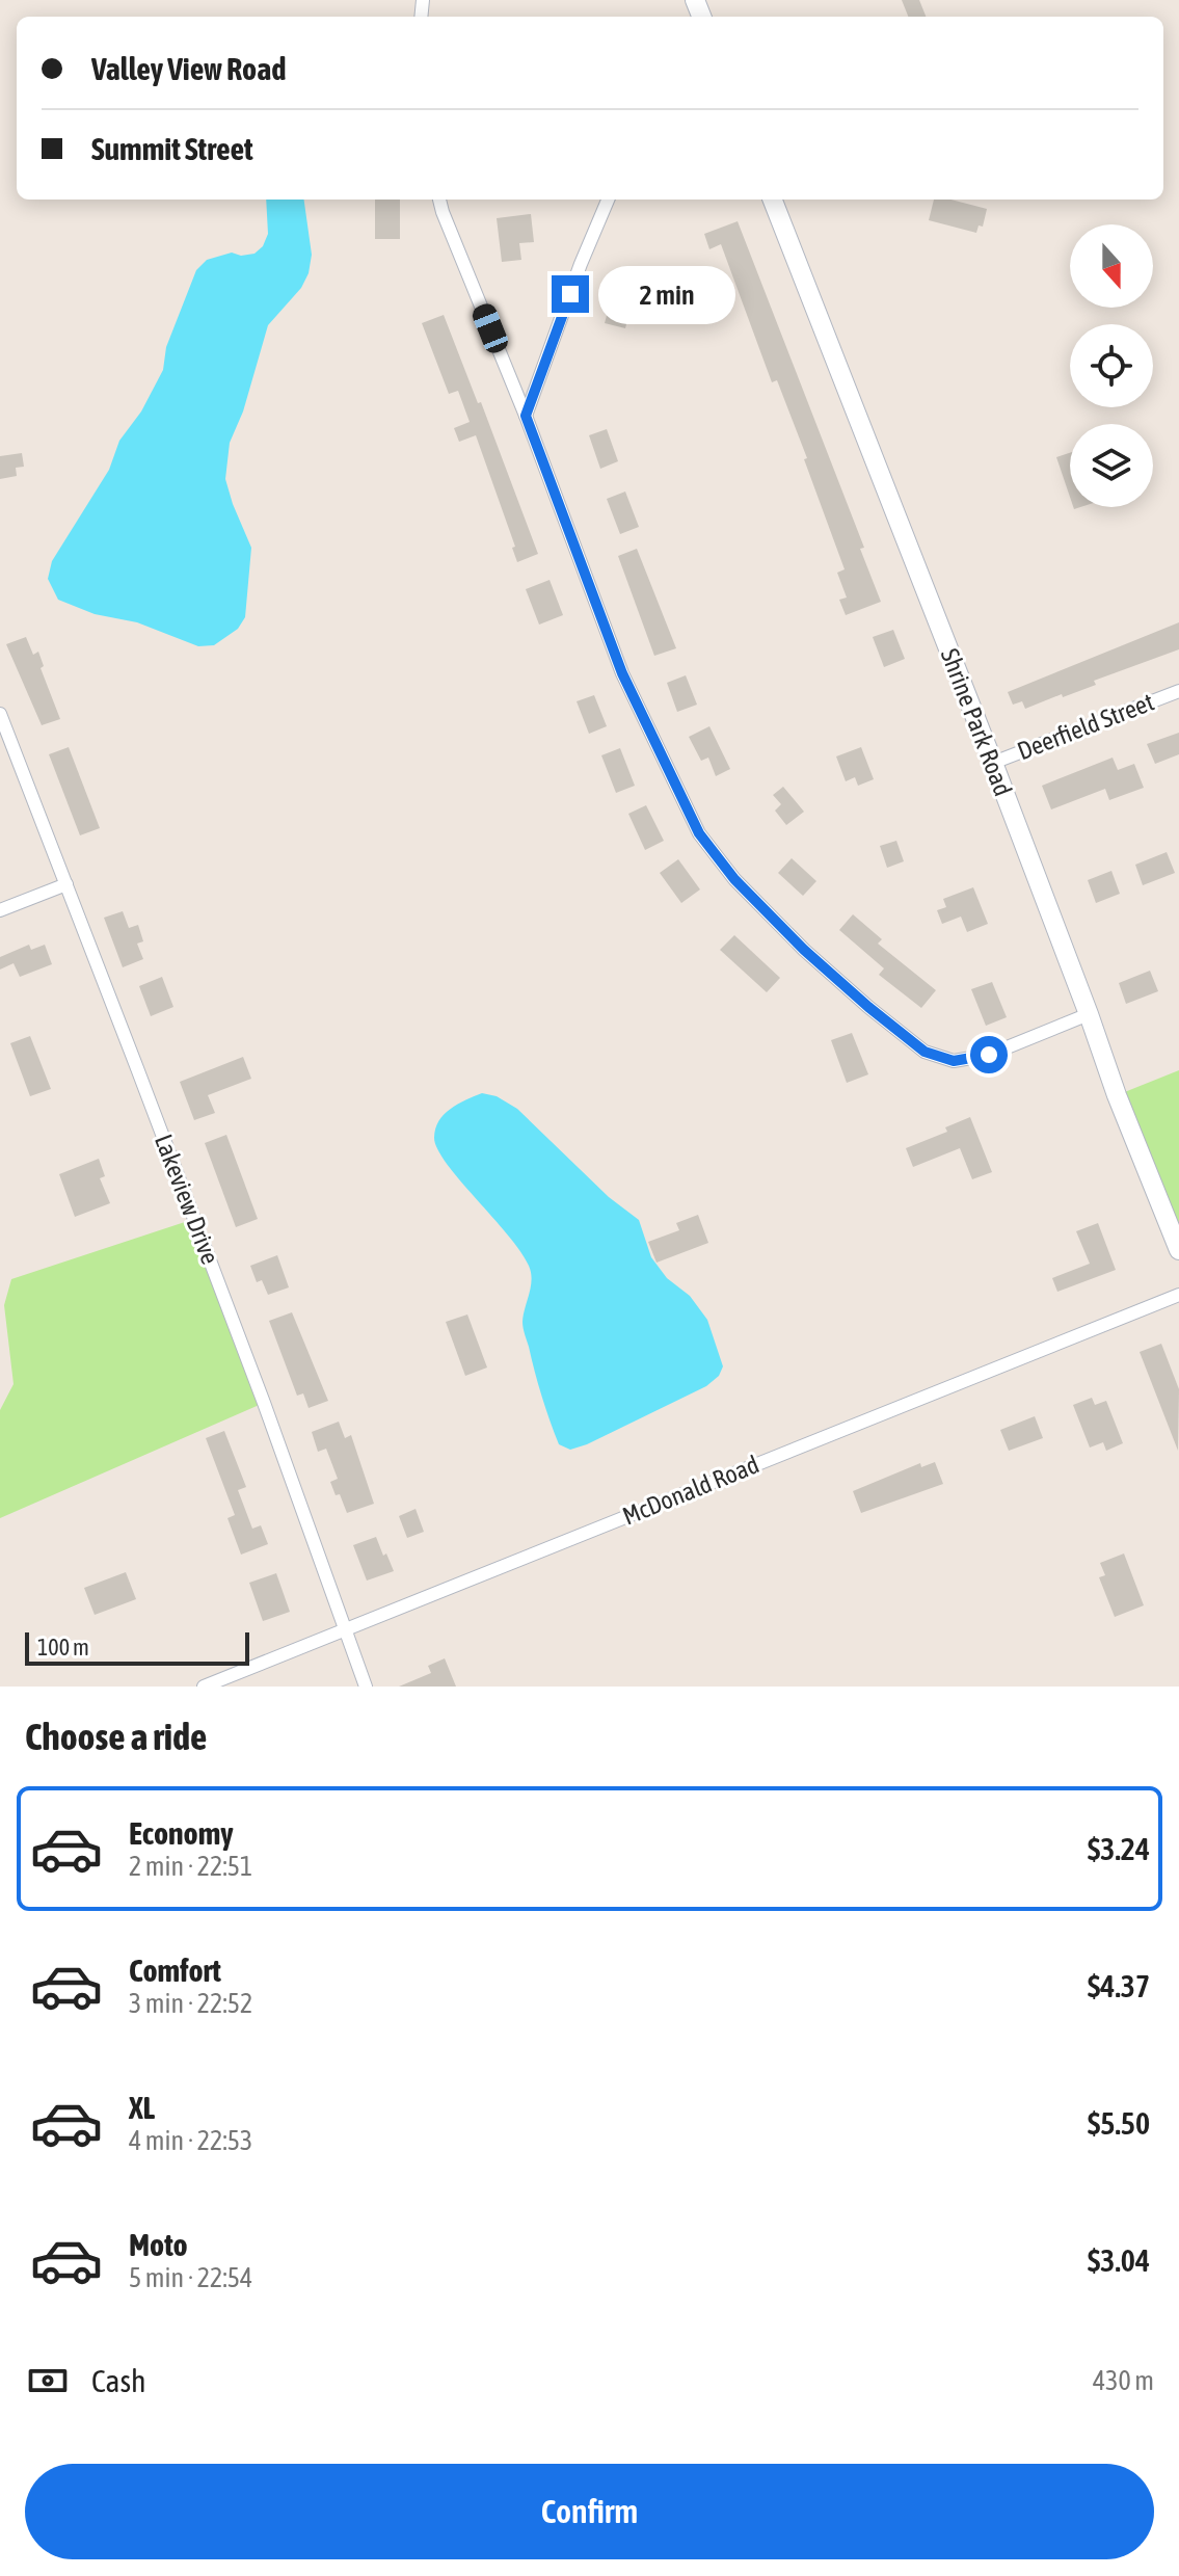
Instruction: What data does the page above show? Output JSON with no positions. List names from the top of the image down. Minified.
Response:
{"streets":{"street":["Shrine Park Road","Deerfield Street","Lakeview Drive","McDonald Road"]},"crossings":[["Shrine Park Road","Deerfield Street"],["Lakeview Drive","McDonald Road"]],"scale_bar":"100 m","north":"bottom","page":{"banner":["Valley View Road","Summit Street"],"bubble":"2 min","scale":"100 m","heading":"Choose a ride","list":[{"name":"Economy","note":"2 min · 22:51","value":"$3.24"},{"name":"Comfort","note":"3 min · 22:52","value":"$4.37"},{"name":"XL","note":"4 min · 22:53","value":"$5.50"},{"name":"Moto","note":"5 min · 22:54","value":"$3.04"}],"pay":["Cash","430 m"],"buttons":"Confirm"}}
